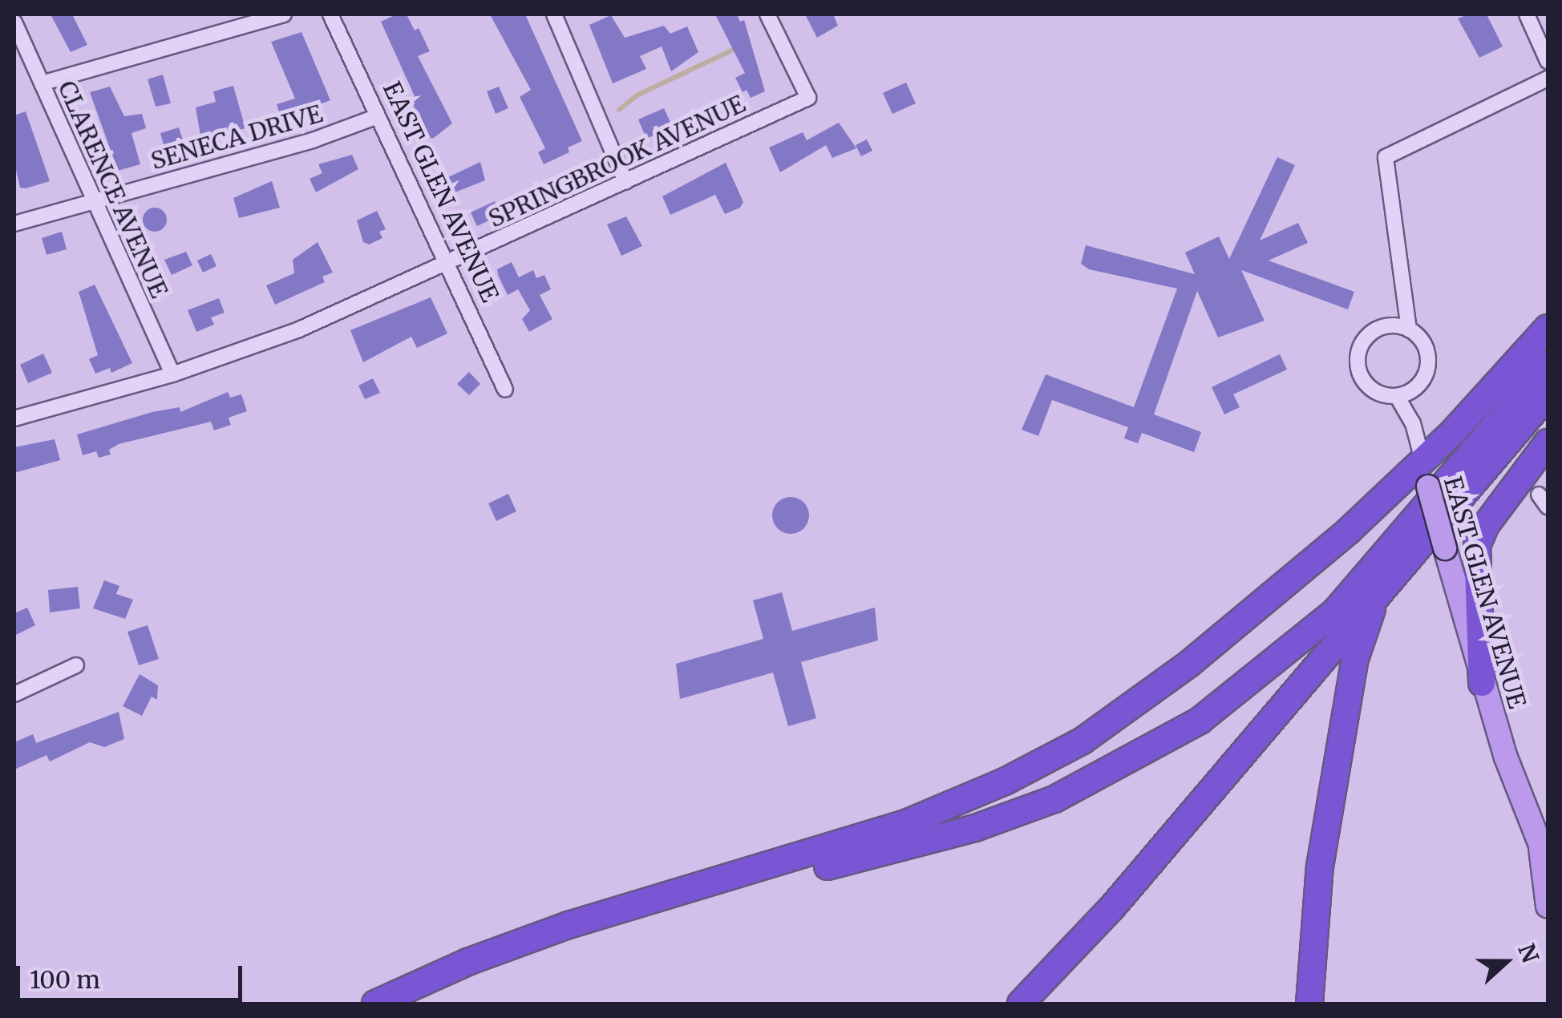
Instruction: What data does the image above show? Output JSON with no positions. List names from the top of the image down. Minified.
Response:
{"streets":{"main road":["EAST GLEN AVENUE"],"street":["SENECA DRIVE","SPRINGBROOK AVENUE","CLARENCE AVENUE"]},"crossings":[["SENECA DRIVE","CLARENCE AVENUE"],["SENECA DRIVE","EAST GLEN AVENUE"],["SPRINGBROOK AVENUE","CLARENCE AVENUE"],["SPRINGBROOK AVENUE","EAST GLEN AVENUE"]],"scale_bar":"100 m","north":"right"}
